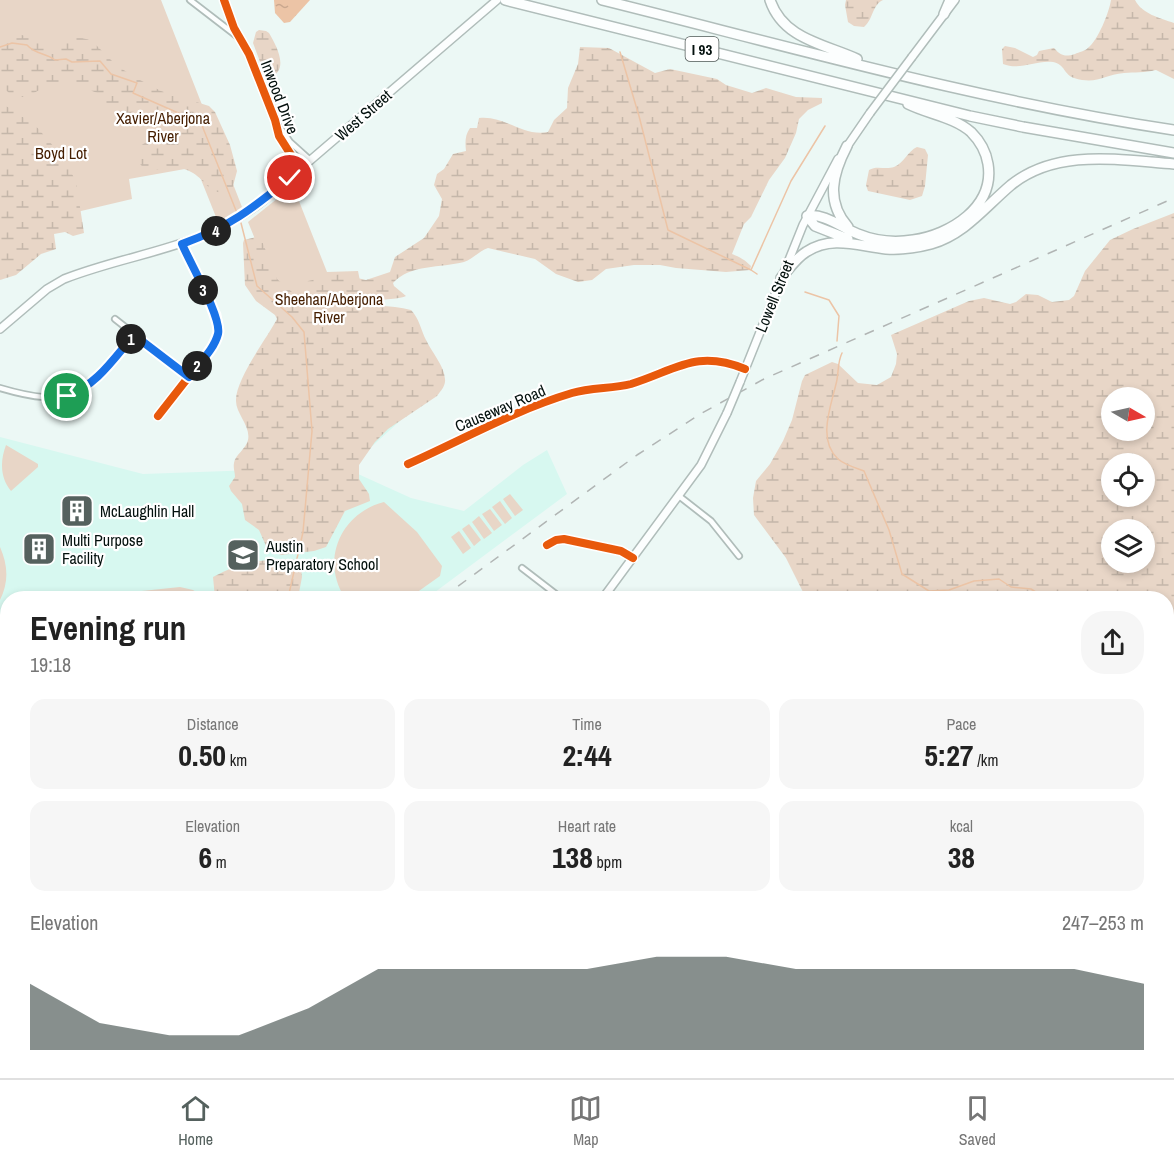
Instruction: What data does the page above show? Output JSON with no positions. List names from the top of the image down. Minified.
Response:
{"streets":{"highway":["I 93"],"main road":["West Street","Lowell Street"],"street":["Inwood Drive","Causeway Road"]},"crossings":[["Inwood Drive","West Street"],["Lowell Street","Causeway Road"]],"parks":["Xavier/Aberjona River","Boyd Lot","Sheehan/Aberjona River"],"places":{"building":["McLaughlin Hall","Multi Purpose Facility"],"school or university":["Austin Preparatory School"]},"north":"right","page":{"pins":["4","3","1","2"],"heading":["Evening run","19:18"],"stats":[["Distance","0.50 km"],["Time","2:44"],["Pace","5:27 /km"],["Elevation","6 m"],["Heart rate","138 bpm"],["kcal","38"]],"chart":["Elevation","247–253 m"],"tabs":["Home","Map","Saved"]}}
